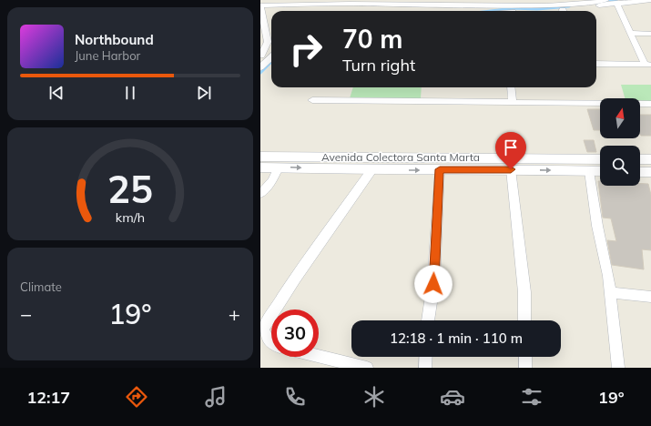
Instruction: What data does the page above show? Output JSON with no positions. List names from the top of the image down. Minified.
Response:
{"streets":{"street":["Avenida Colectora Santa Marta"]},"north":"top","page":{"turn":["70 m","Turn right"],"song":["Northbound","June Harbor"],"tile":"Climate","heat":["−","19°","+"],"limit":"30","trip":"12:18 · 1 min · 110 m","tabs":["12:17","19°"],"gauge":["25","km/h"]}}
